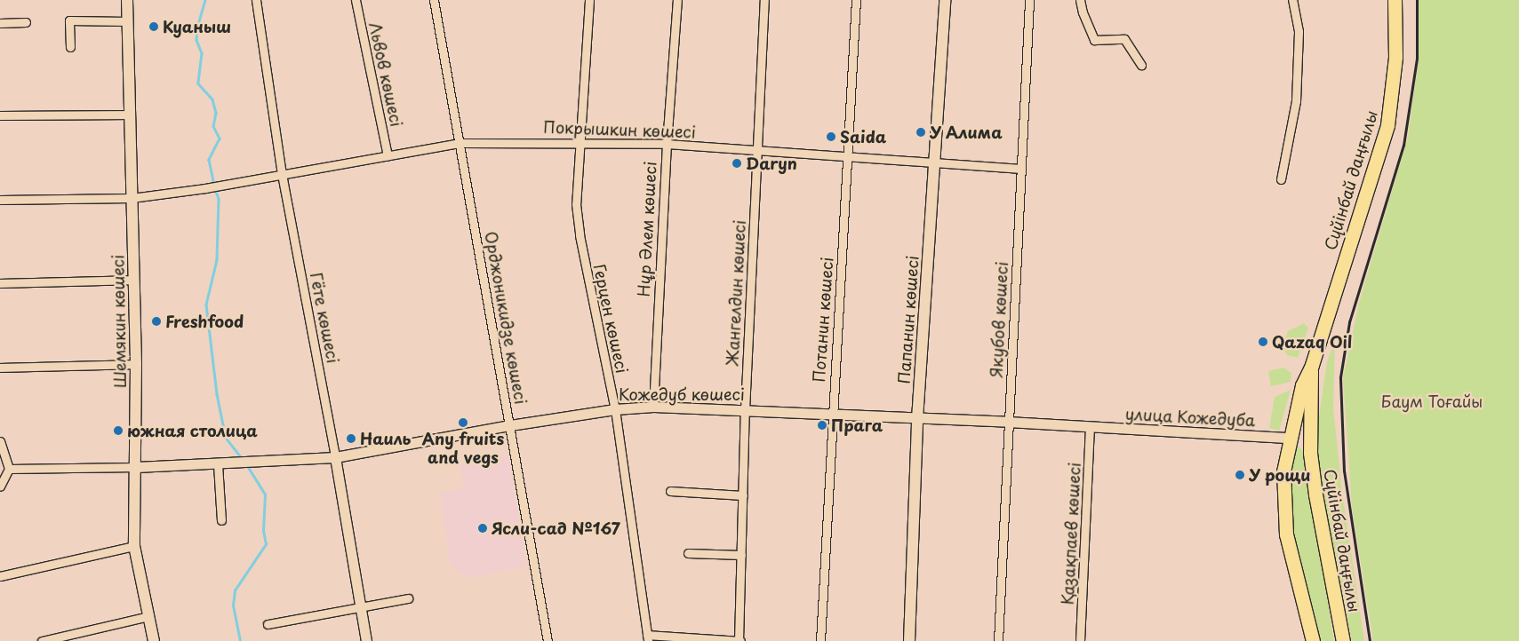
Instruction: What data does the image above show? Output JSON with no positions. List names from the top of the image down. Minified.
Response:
{"streets":{"main road":["Сүйінбай даңғылы","Папанин көшесі","Шемякин көшесі"],"street":["Львов көшесі","Покрышкин көшесі","Нұр Әлем көшесі","Жангелдин көшесі","Гёте көшесі","Орджоникидзе көшесі","Герцен көшесі","Потанин көшесі","Якубов көшесі","Кожедуб көшесі","улица Кожедуба","Қазақпаев көшесі"]},"crossings":[["Львов көшесі","Покрышкин көшесі"],["Покрышкин көшесі","Нұр Әлем көшесі"],["Покрышкин көшесі","Жангелдин көшесі"],["Покрышкин көшесі","Гёте көшесі"],["Покрышкин көшесі","Орджоникидзе көшесі"],["Покрышкин көшесі","Герцен көшесі"],["Покрышкин көшесі","Потанин көшесі"],["Покрышкин көшесі","Папанин көшесі"],["Покрышкин көшесі","Якубов көшесі"],["Покрышкин көшесі","Шемякин көшесі"],["Сүйінбай даңғылы","улица Кожедуба"],["Нұр Әлем көшесі","Кожедуб көшесі"],["Жангелдин көшесі","Кожедуб көшесі"],["Гёте көшесі","Кожедуб көшесі"],["Орджоникидзе көшесі","Кожедуб көшесі"],["Герцен көшесі","Кожедуб көшесі"],["Потанин көшесі","Кожедуб көшесі"],["Папанин көшесі","Кожедуб көшесі"],["Якубов көшесі","Кожедуб көшесі"],["Кожедуб көшесі","улица Кожедуба"],["Кожедуб көшесі","Қазақпаев көшесі"],["улица Кожедуба","Қазақпаев көшесі"]],"parks":["Баум Тоғайы"],"places":["Куаныш","У Алима","Saida","Daryn","Freshfood","Qazaq Oil","Any fruits and vegs","Прага","южная столица","Наиль","У рощи","Ясли-сад №167"]}
